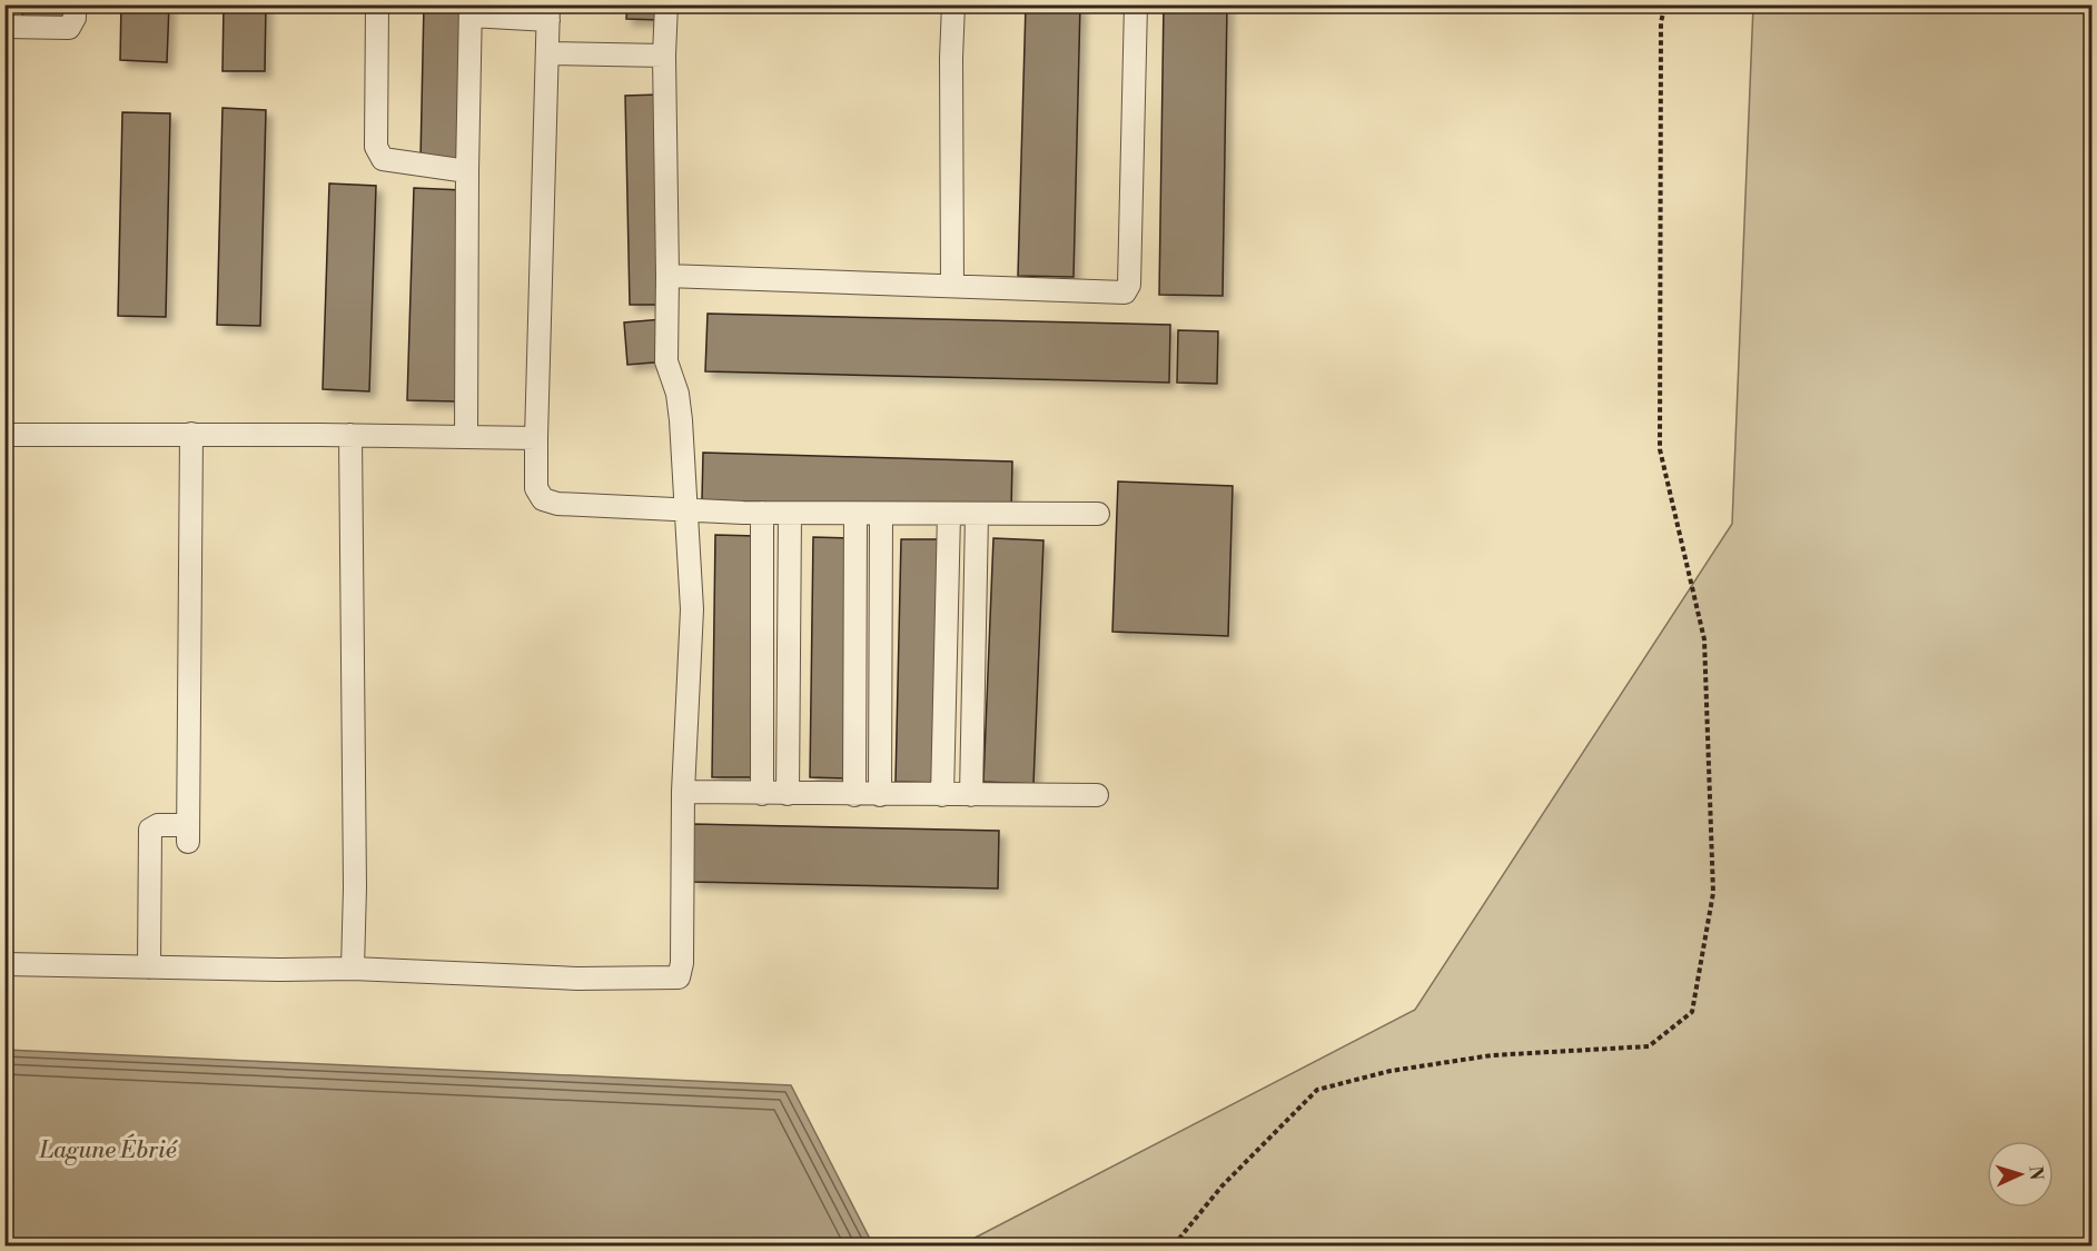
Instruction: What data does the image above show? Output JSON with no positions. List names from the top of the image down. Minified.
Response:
{"water":["Lagune Ébrié"],"north":"right"}
